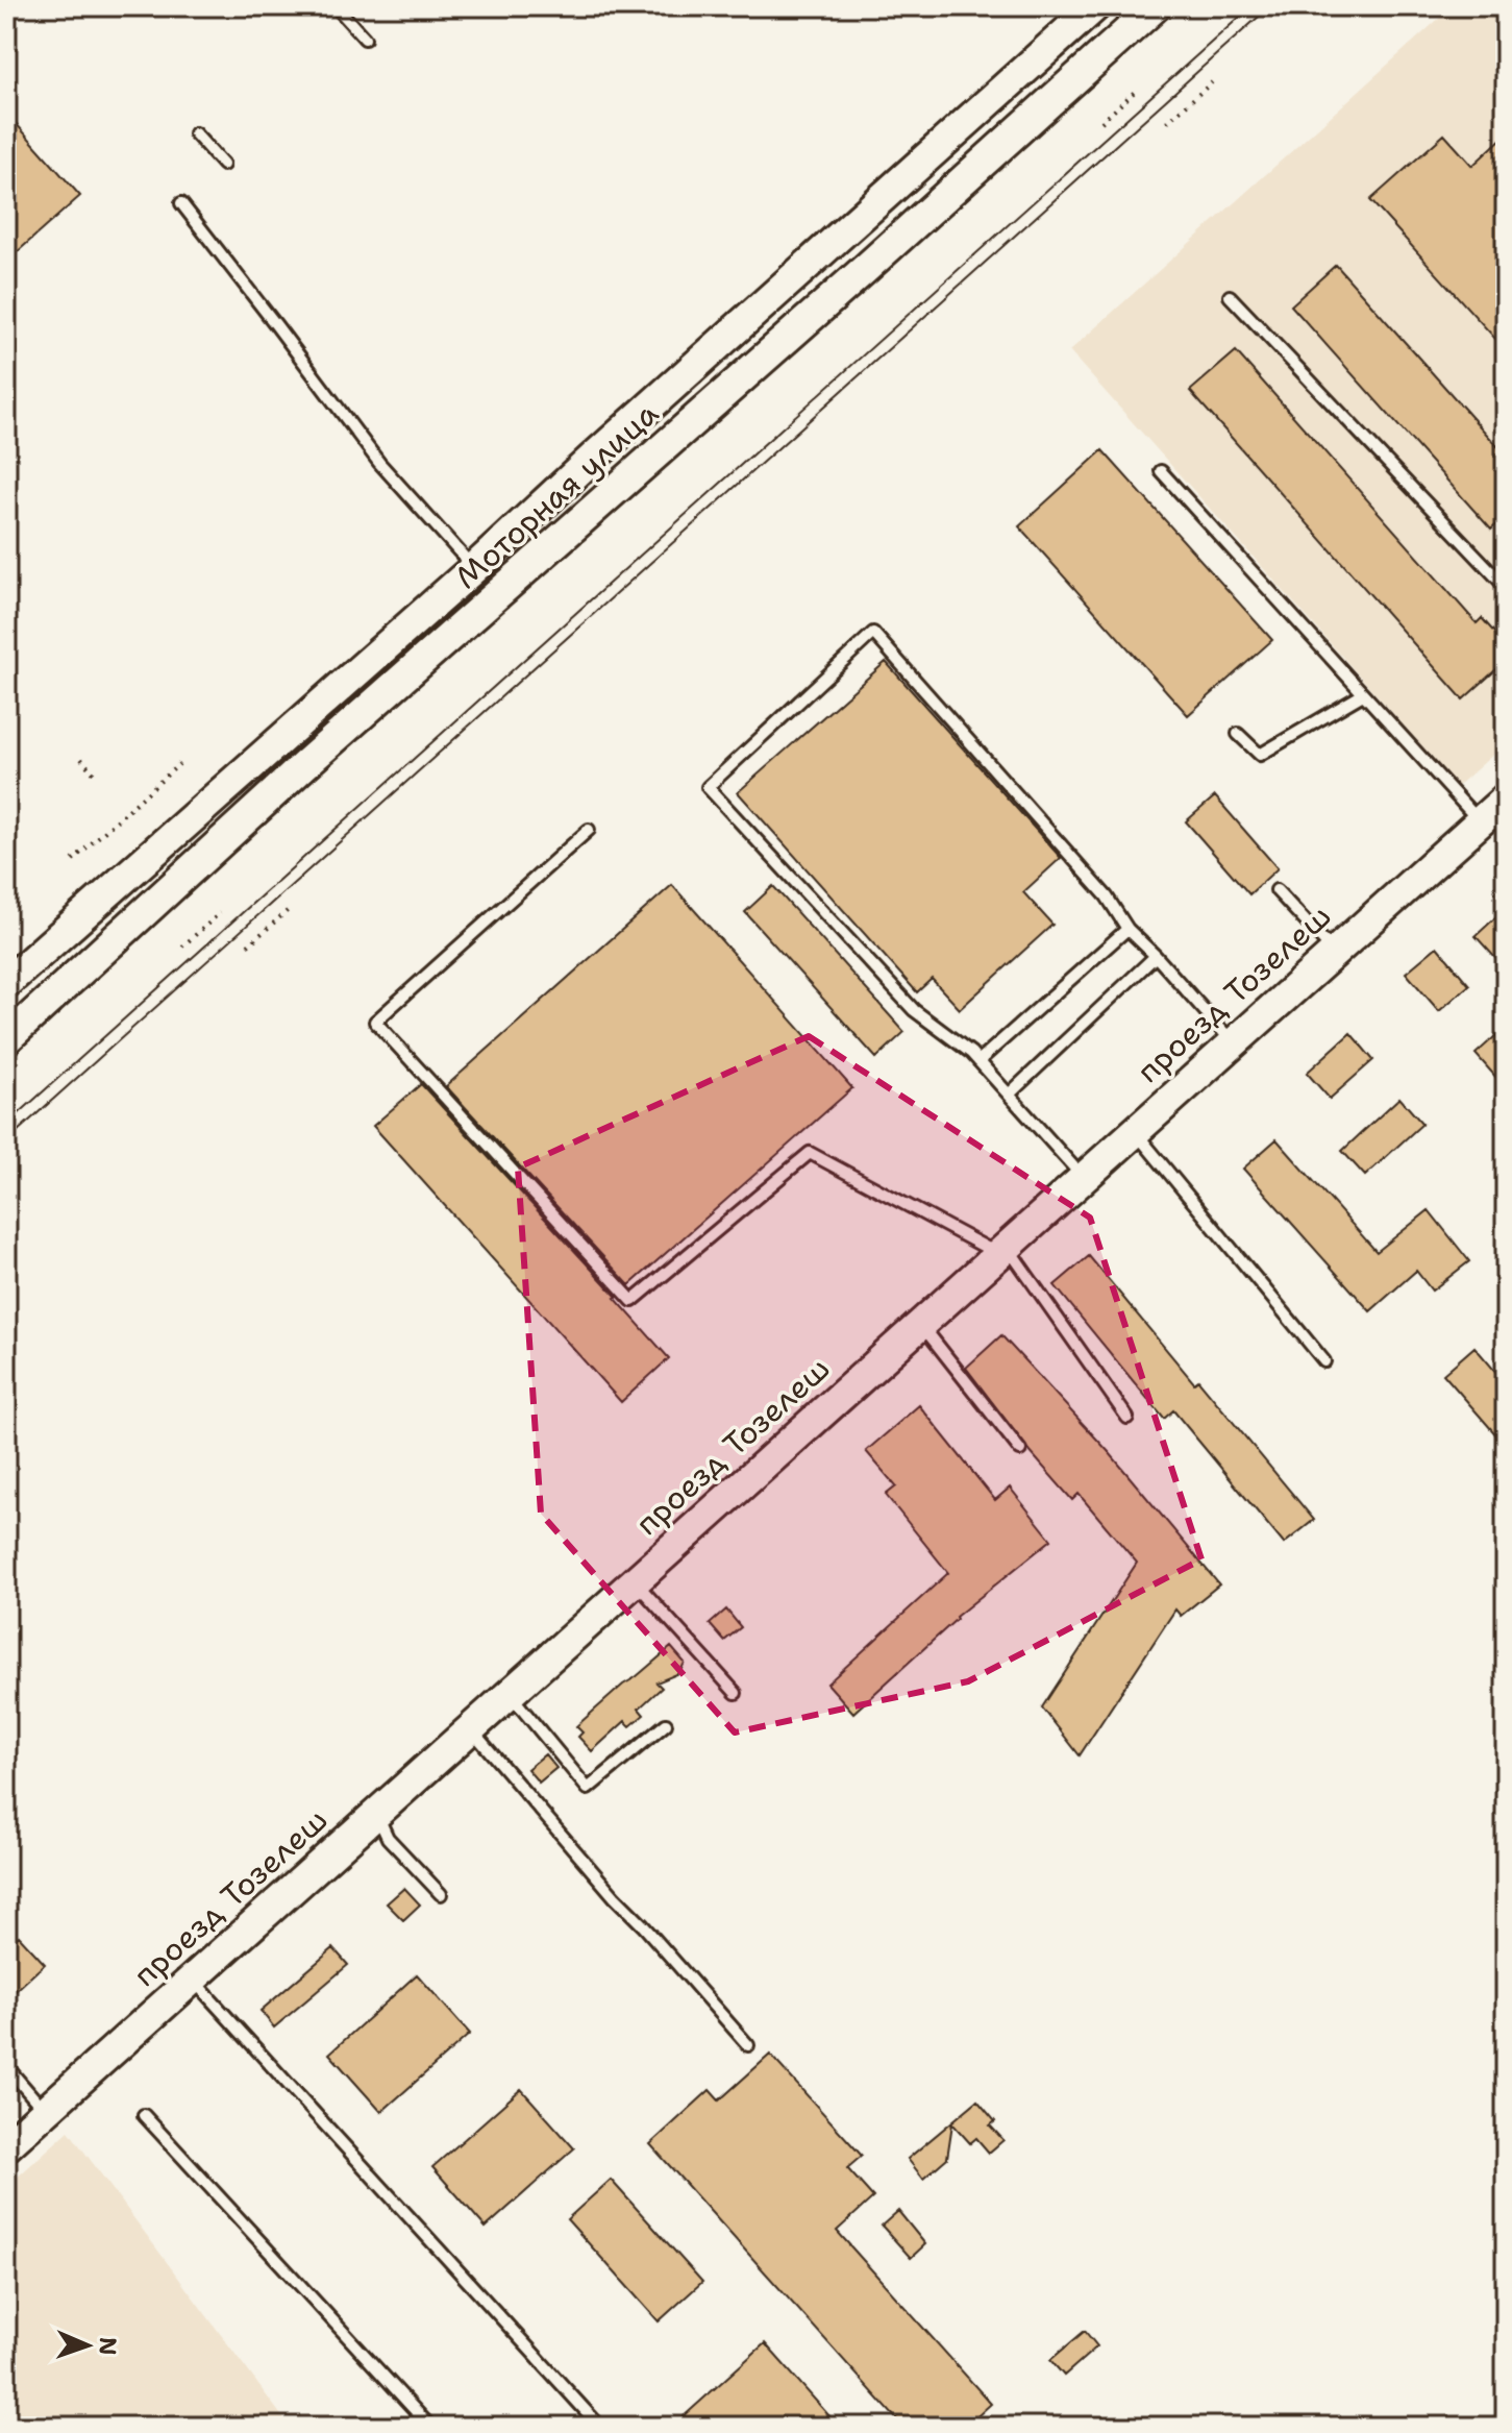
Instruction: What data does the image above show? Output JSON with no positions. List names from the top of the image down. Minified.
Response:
{"streets":{"main road":["Моторная улица","проезд Тозелеш"]},"north":"right"}
